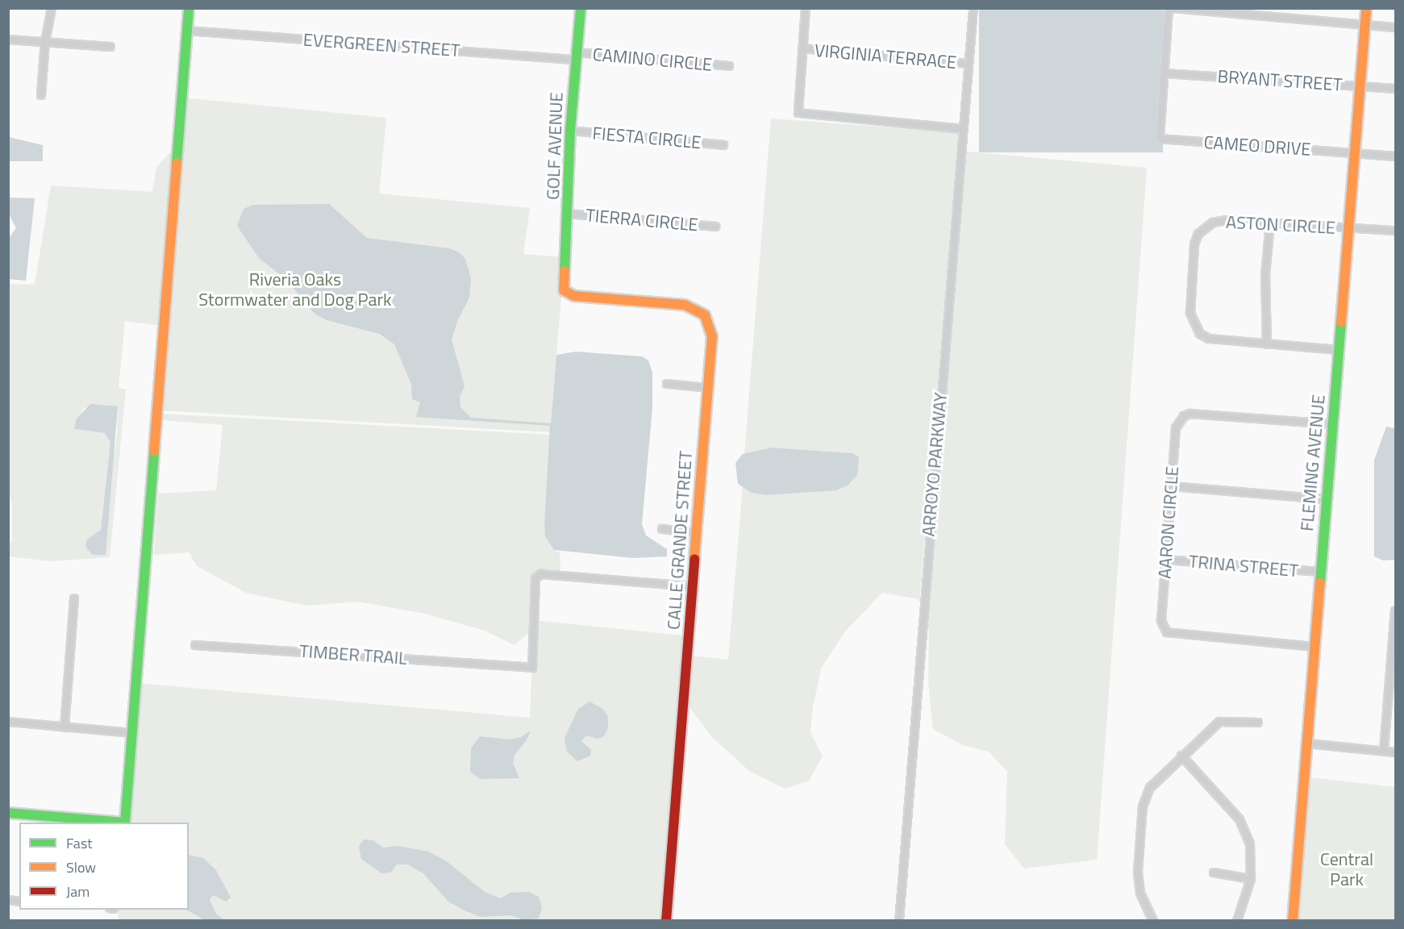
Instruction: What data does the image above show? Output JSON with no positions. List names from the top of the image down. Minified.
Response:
{"streets":{"street":["EVERGREEN STREET","VIRGINIA TERRACE","CAMINO CIRCLE","BRYANT STREET","FIESTA CIRCLE","GOLF AVENUE","CAMEO DRIVE","TIERRA CIRCLE","ASTON CIRCLE","FLEMING AVENUE","ARROYO PARKWAY","AARON CIRCLE","CALLE GRANDE STREET","TRINA STREET","TIMBER TRAIL"]},"crossings":[["EVERGREEN STREET","CAMINO CIRCLE"],["EVERGREEN STREET","GOLF AVENUE"],["VIRGINIA TERRACE","ARROYO PARKWAY"],["CAMINO CIRCLE","GOLF AVENUE"],["BRYANT STREET","CAMEO DRIVE"],["BRYANT STREET","FLEMING AVENUE"],["FIESTA CIRCLE","GOLF AVENUE"],["GOLF AVENUE","TIERRA CIRCLE"],["GOLF AVENUE","CALLE GRANDE STREET"],["CAMEO DRIVE","FLEMING AVENUE"],["ASTON CIRCLE","FLEMING AVENUE"],["FLEMING AVENUE","AARON CIRCLE"],["FLEMING AVENUE","TRINA STREET"],["AARON CIRCLE","TRINA STREET"],["CALLE GRANDE STREET","TIMBER TRAIL"]],"parks":["Riveria Oaks Stormwater and Dog Park","Central Park"],"legend":["Fast","Slow","Jam"]}
